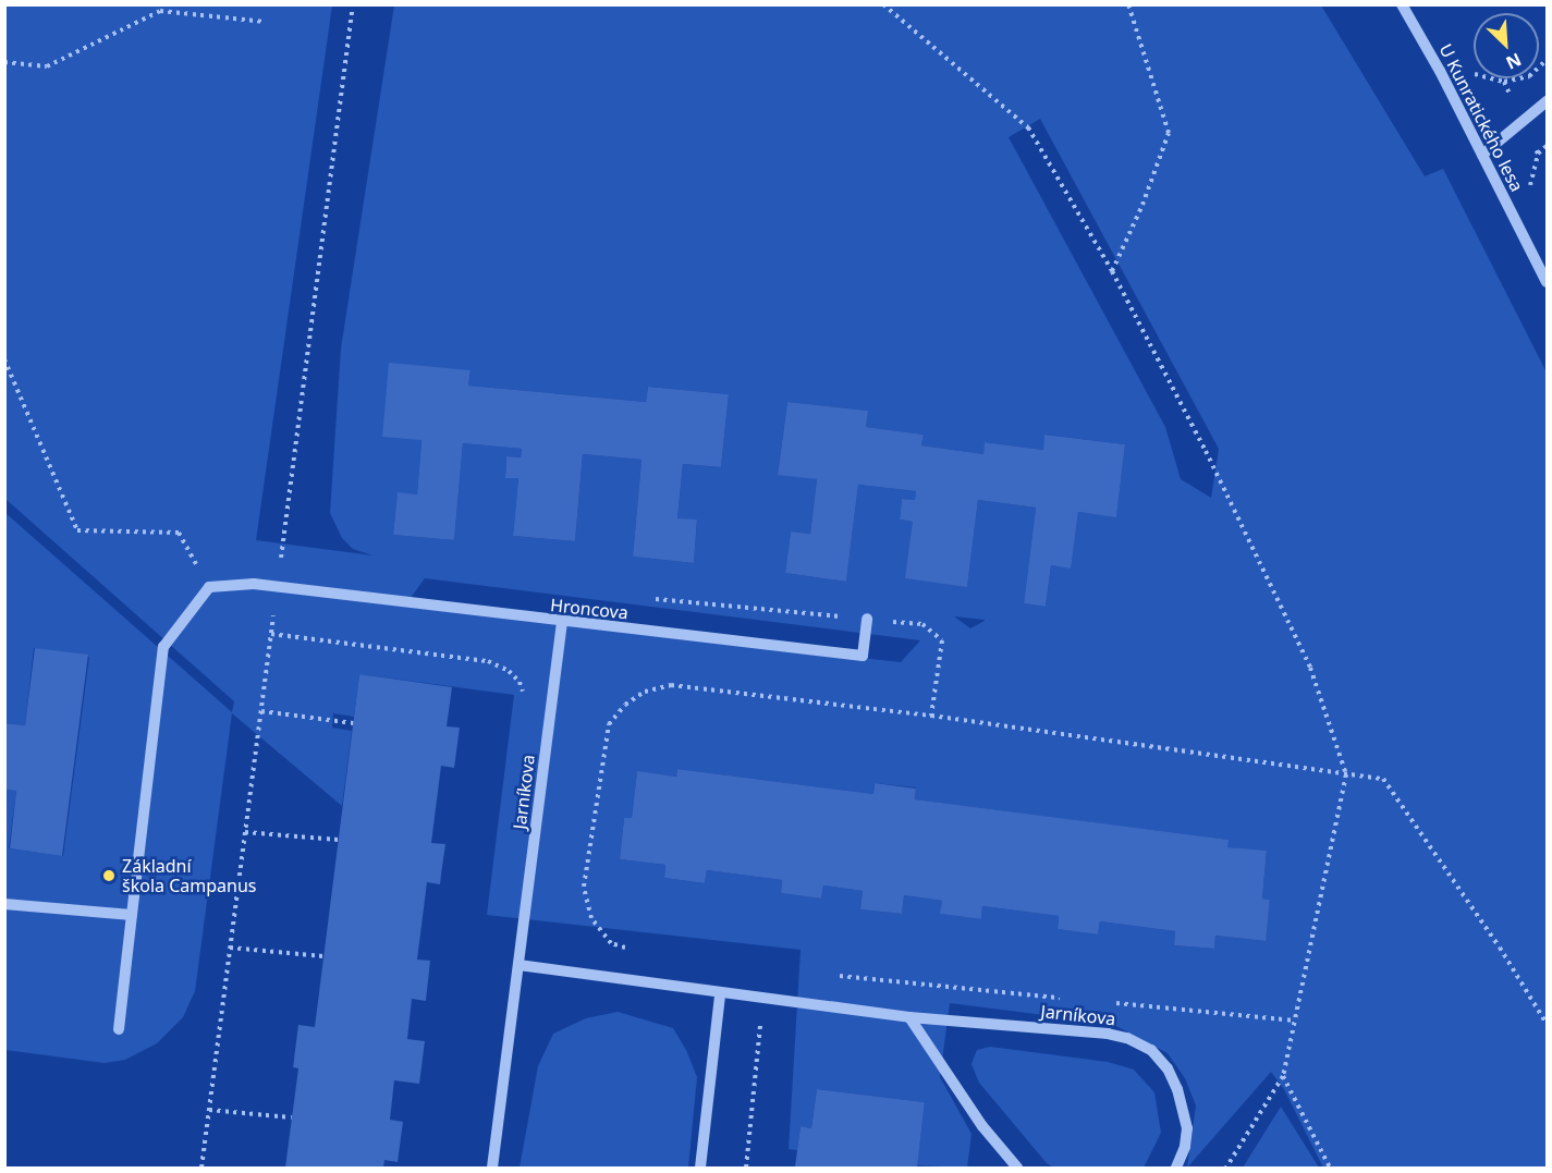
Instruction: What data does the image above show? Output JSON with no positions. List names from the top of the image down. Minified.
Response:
{"streets":{"street":["U Kunratického lesa","Hroncova","Jarníkova"]},"crossings":[["Hroncova","Jarníkova"]],"places":["Základní škola Campanus"],"north":"bottom right"}
